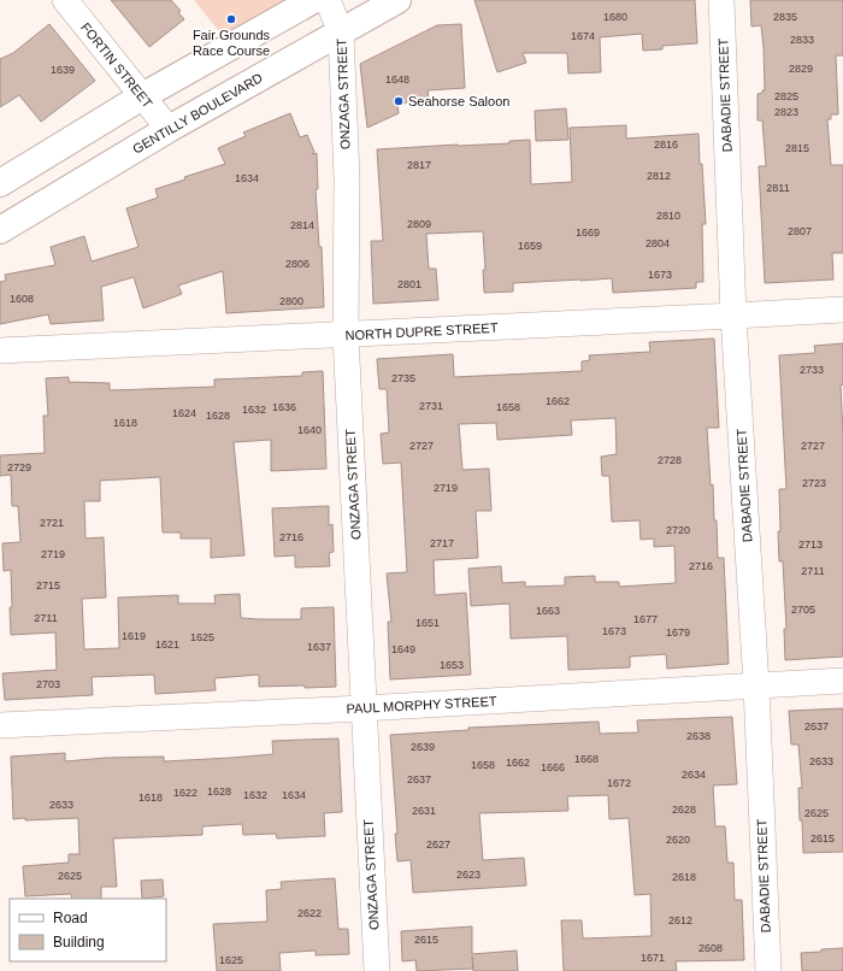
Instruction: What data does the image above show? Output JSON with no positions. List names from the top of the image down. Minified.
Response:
{"streets":{"main road":["GENTILLY BOULEVARD"],"street":["FORTIN STREET","ONZAGA STREET","DABADIE STREET","NORTH DUPRE STREET","PAUL MORPHY STREET"]},"crossings":[["FORTIN STREET","GENTILLY BOULEVARD"],["ONZAGA STREET","GENTILLY BOULEVARD"],["ONZAGA STREET","NORTH DUPRE STREET"],["ONZAGA STREET","PAUL MORPHY STREET"],["DABADIE STREET","NORTH DUPRE STREET"],["DABADIE STREET","PAUL MORPHY STREET"]],"places":["Fair Grounds Race Course","Seahorse Saloon"],"house_numbers":["1680","2835","1674","2833","2829","1639","1648","2825","2823","2816","2815","2817","2812","1634","2811","2810","2809","2814","2807","1669","2804","1659","2806","1673","2801","1608","2800","2733","2735","1662","2731","1636","1658","1632","1624","1628","1618","1640","2727","2727","2728","2729","2723","2719","2721","2720","2716","2717","2713","2719","2716","2711","2715","2705","1663","2711","1677","1651","1673","1679","1619","1625","1621","1637","1649","1653","2703","2637","2638","2639","1668","2633","1662","1658","1666","2634","2637","1672","1628","1622","1632","1634","1618","2633","2628","2631","2625","2615","2620","2627","2623","2625","2618","2622","2612","2615","2608","1671","1625"],"legend":["Road","Building"]}
